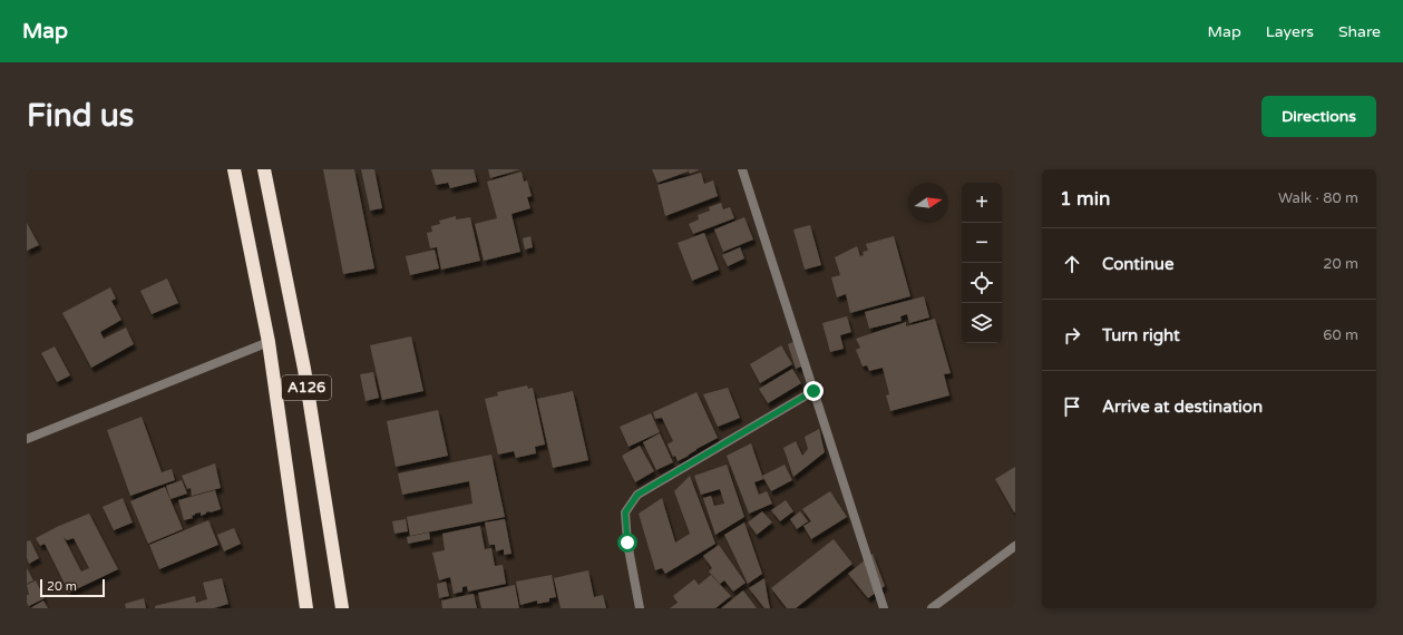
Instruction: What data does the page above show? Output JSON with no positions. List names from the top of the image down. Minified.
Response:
{"streets":{"highway":["A126"]},"scale_bar":"20 m","north":"right","page":{"header":"Map","nav":["Map","Layers","Share"],"buttons":"Directions","title":"Find us","heading":["1 min","Walk · 80 m"],"map_buttons":["+","−"],"list":[["Continue","20 m"],["Turn right","60 m"],"Arrive at destination"],"scale":"20 m"}}
